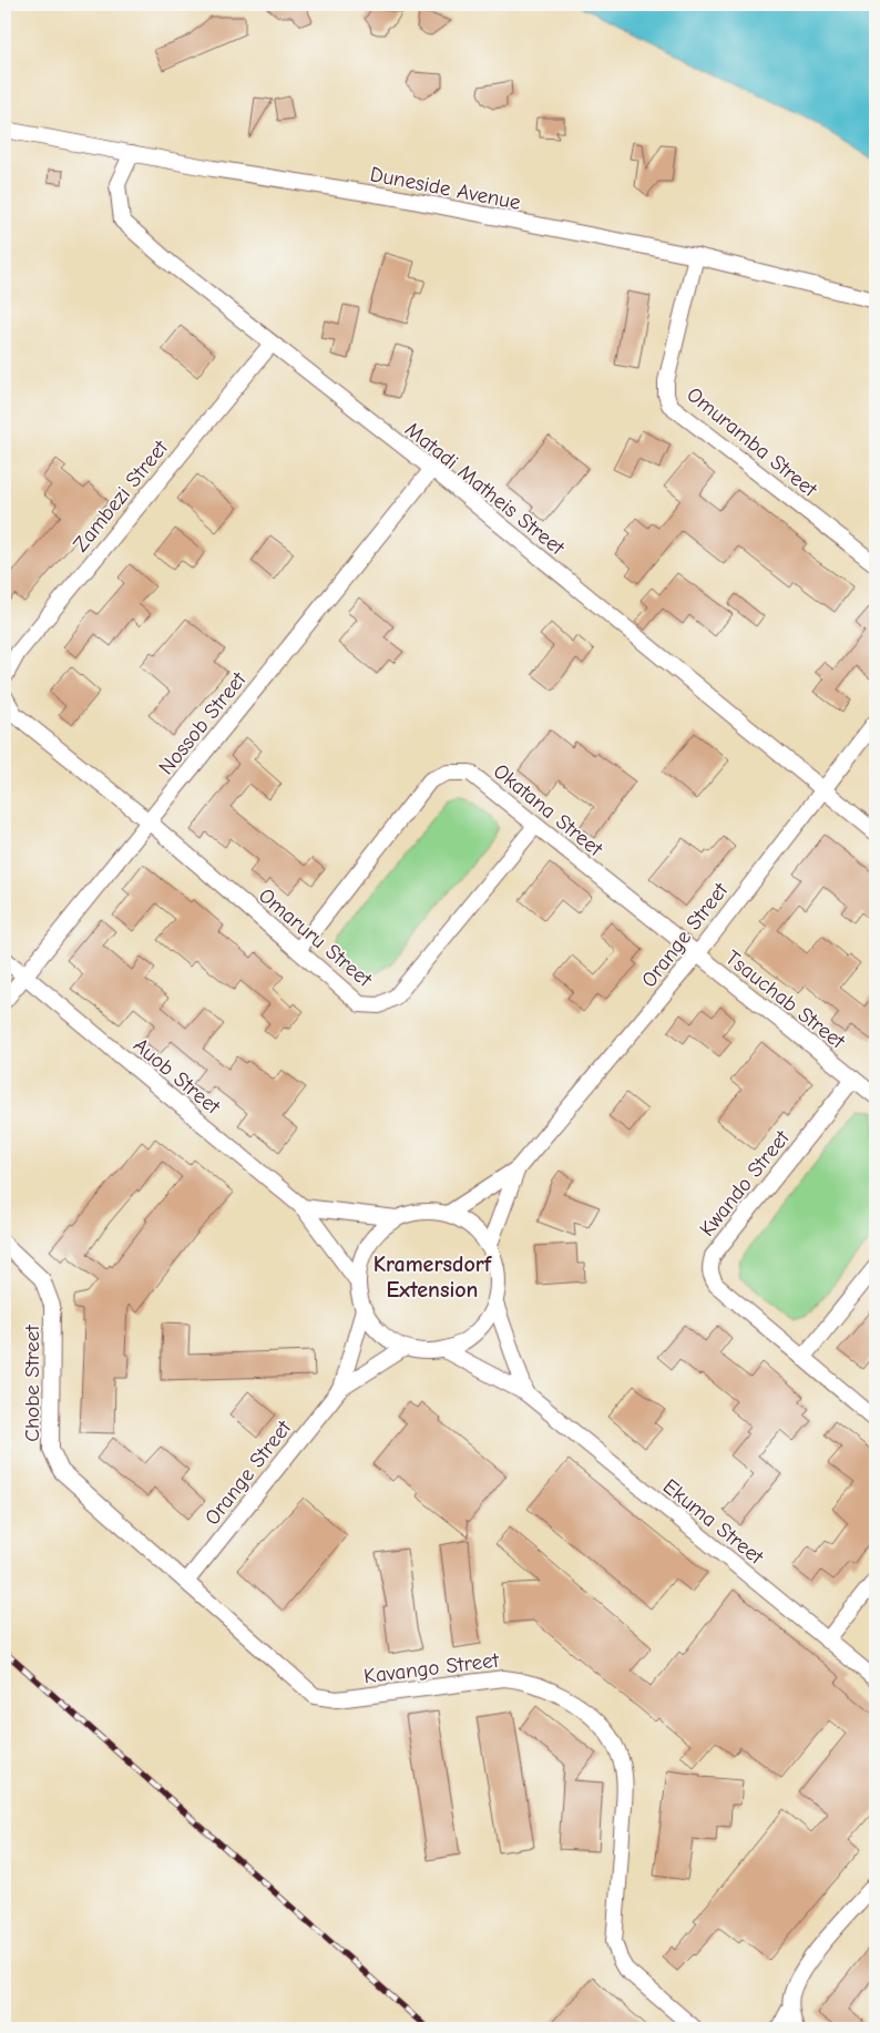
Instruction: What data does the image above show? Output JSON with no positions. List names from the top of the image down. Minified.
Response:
{"streets":{"street":["Duneside Avenue","Omuramba Street","Matadi Matheis Street","Zambezi Street","Nossob Street","Okatana Street","Orange Street","Omaruru Street","Tsauchab Street","Auob Street","Kwando Street","Chobe Street","Ekuma Street","Kavango Street"]},"crossings":[["Duneside Avenue","Omuramba Street"],["Duneside Avenue","Matadi Matheis Street"],["Matadi Matheis Street","Zambezi Street"],["Matadi Matheis Street","Nossob Street"],["Matadi Matheis Street","Orange Street"],["Nossob Street","Omaruru Street"],["Nossob Street","Auob Street"],["Okatana Street","Orange Street"],["Okatana Street","Omaruru Street"],["Okatana Street","Tsauchab Street"],["Orange Street","Tsauchab Street"],["Orange Street","Auob Street"],["Orange Street","Chobe Street"],["Orange Street","Ekuma Street"],["Orange Street","Kavango Street"],["Tsauchab Street","Kwando Street"],["Auob Street","Ekuma Street"],["Chobe Street","Kavango Street"]],"districts":["Kramersdorf Extension"]}
